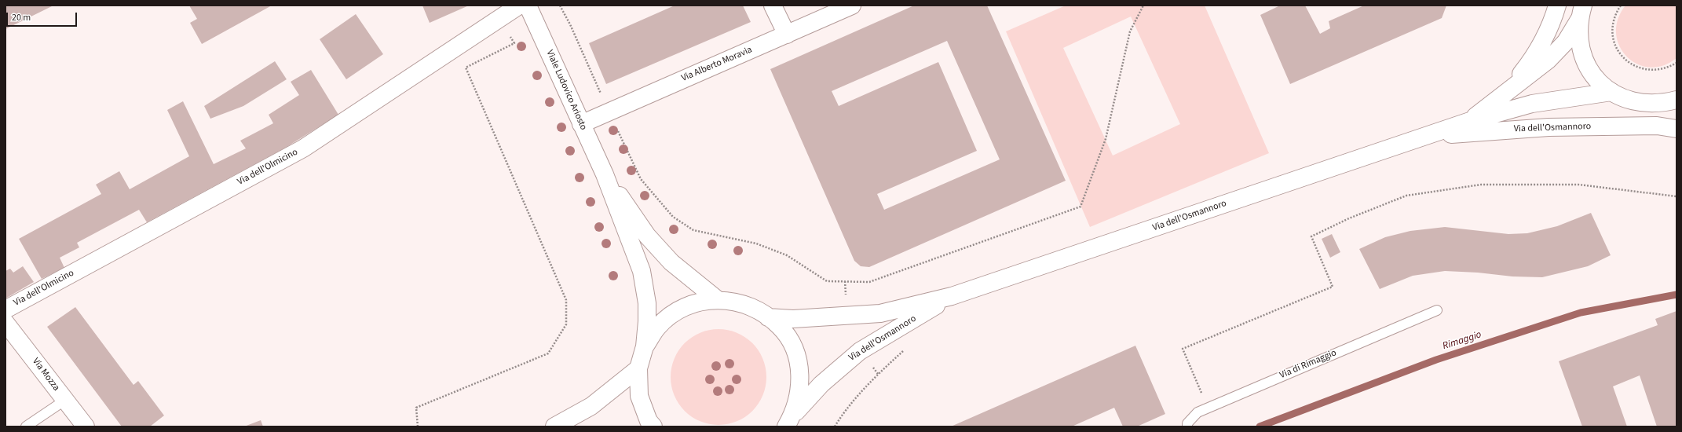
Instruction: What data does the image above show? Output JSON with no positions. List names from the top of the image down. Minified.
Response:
{"streets":{"street":["Via Alberto Moravia","Viale Ludovico Ariosto","Via dell'Osmannoro","Via dell'Olmicino","Via Mozza"],"lane":["Via di Rimaggio"]},"crossings":[["Via Alberto Moravia","Viale Ludovico Ariosto"],["Viale Ludovico Ariosto","Via dell'Osmannoro"]],"water":["Rimaggio"],"scale_bar":"20 m"}
